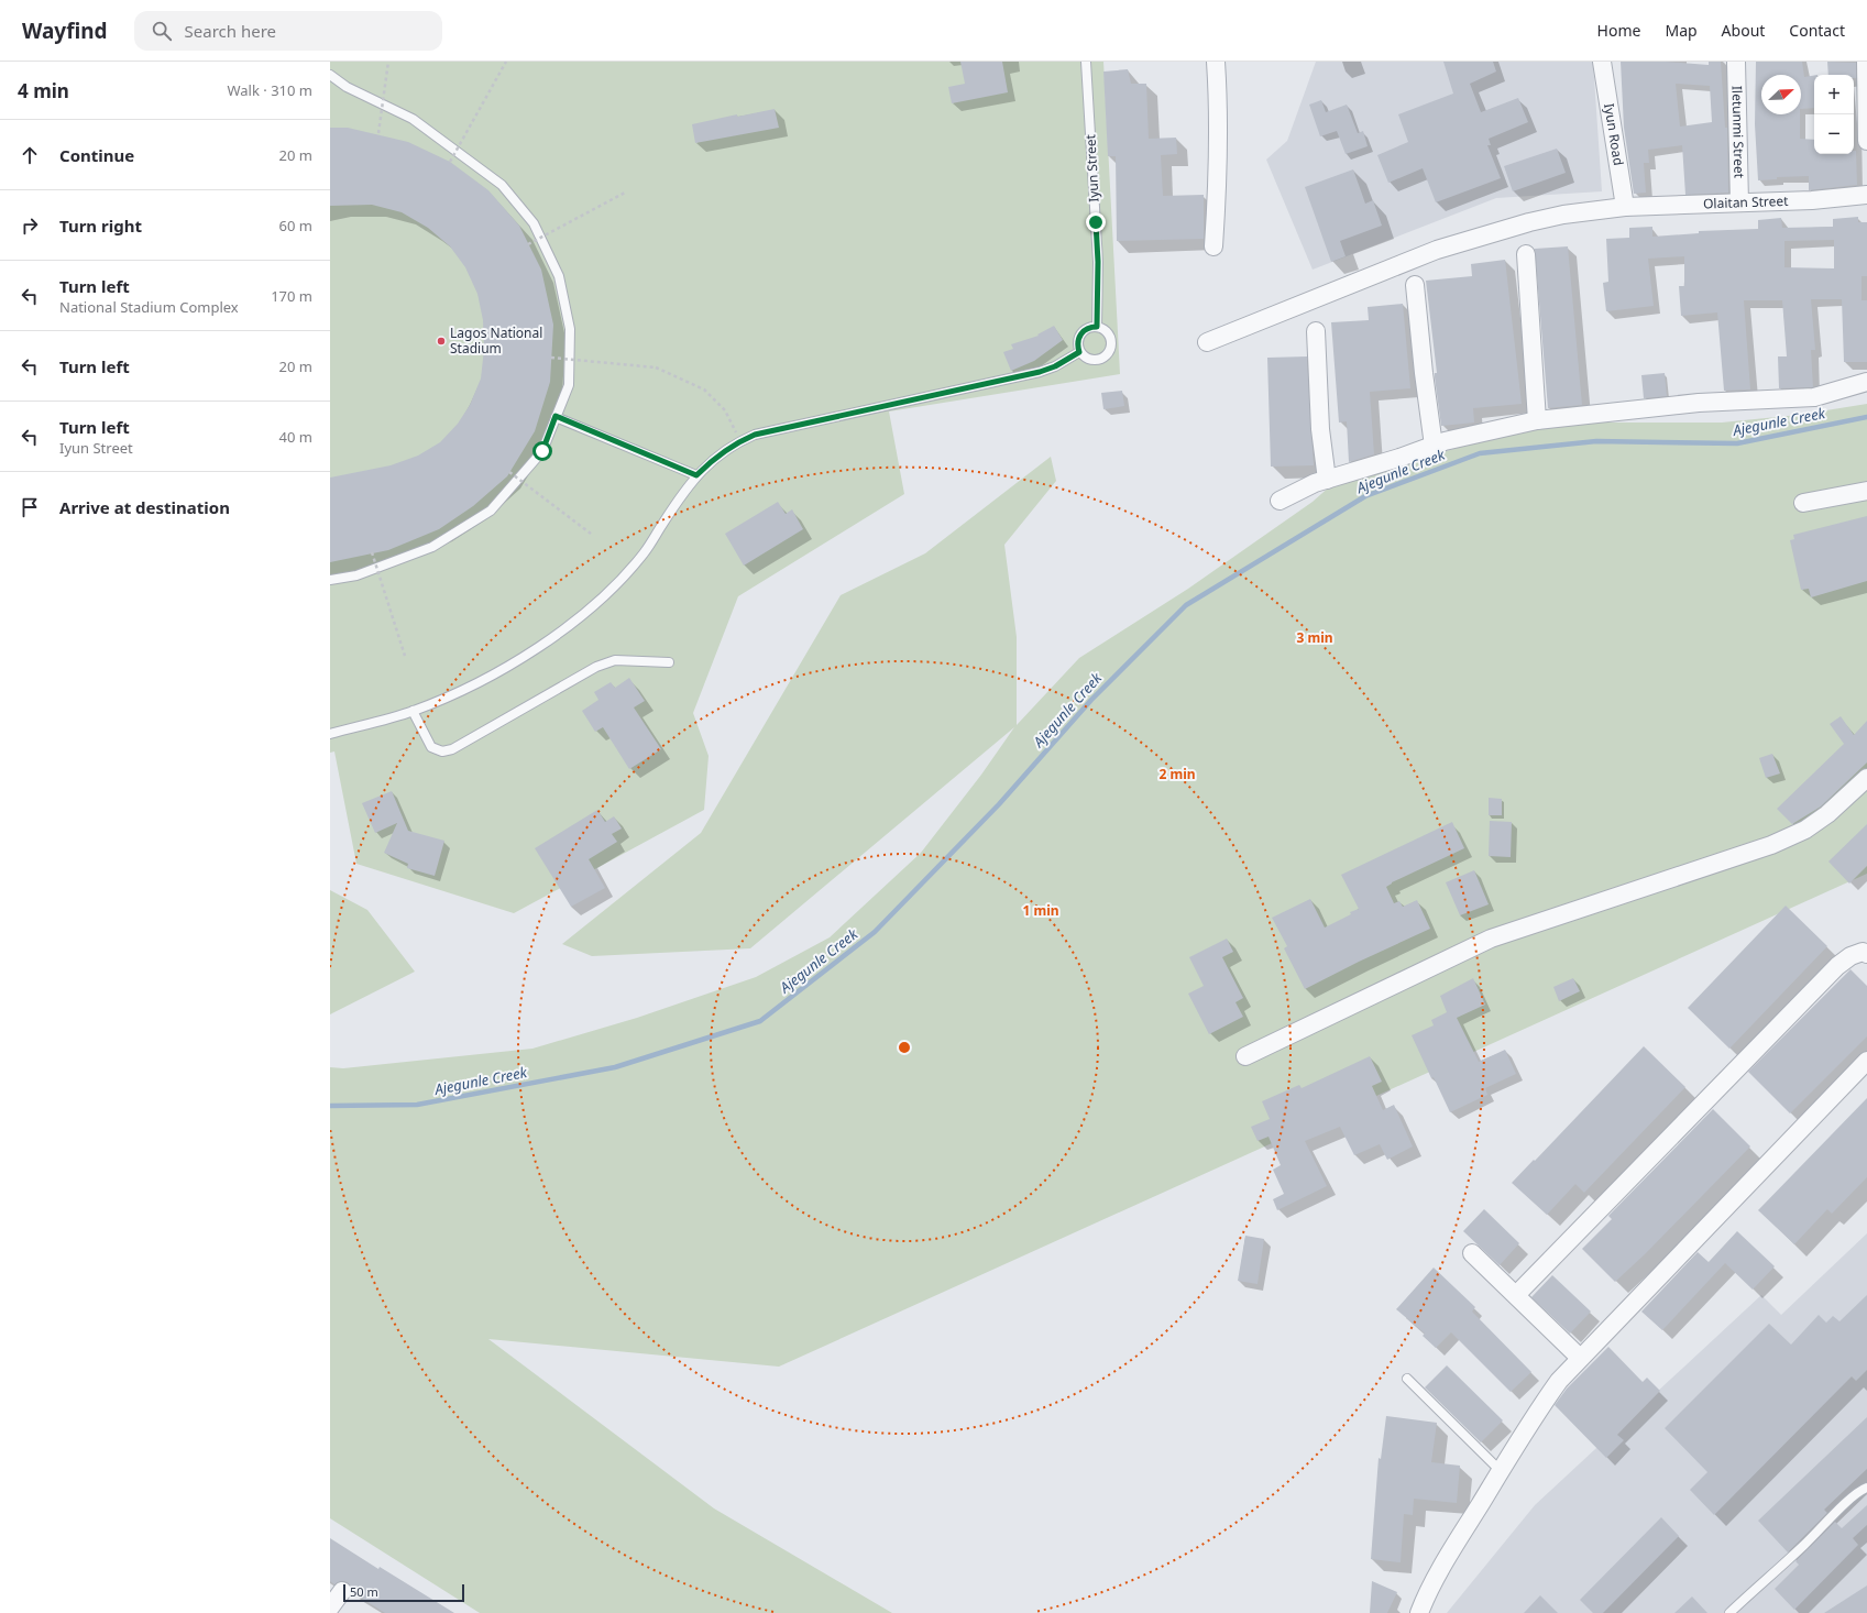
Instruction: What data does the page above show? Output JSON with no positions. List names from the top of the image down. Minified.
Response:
{"streets":{"street":["Iletunmi Street","Iyun Road","Olaitan Street"],"lane":["Iyun Street"]},"crossings":[["Iletunmi Street","Olaitan Street"],["Iyun Road","Olaitan Street"]],"water":["Ajegunle Creek"],"places":["Lagos National Stadium"],"scale_bar":"50 m","north":"top right","page":{"header":"Wayfind","search":"Search here","nav":["Home","Map","About","Contact"],"heading":["4 min","Walk · 310 m"],"map_buttons":["+","−"],"list":[["Continue","20 m"],["Turn right","60 m"],["Turn left","National Stadium Complex","170 m"],["Turn left","20 m"],["Turn left","Iyun Street","40 m"],"Arrive at destination"],"scale":"50 m"},"rings":["3 min","2 min","1 min"]}
